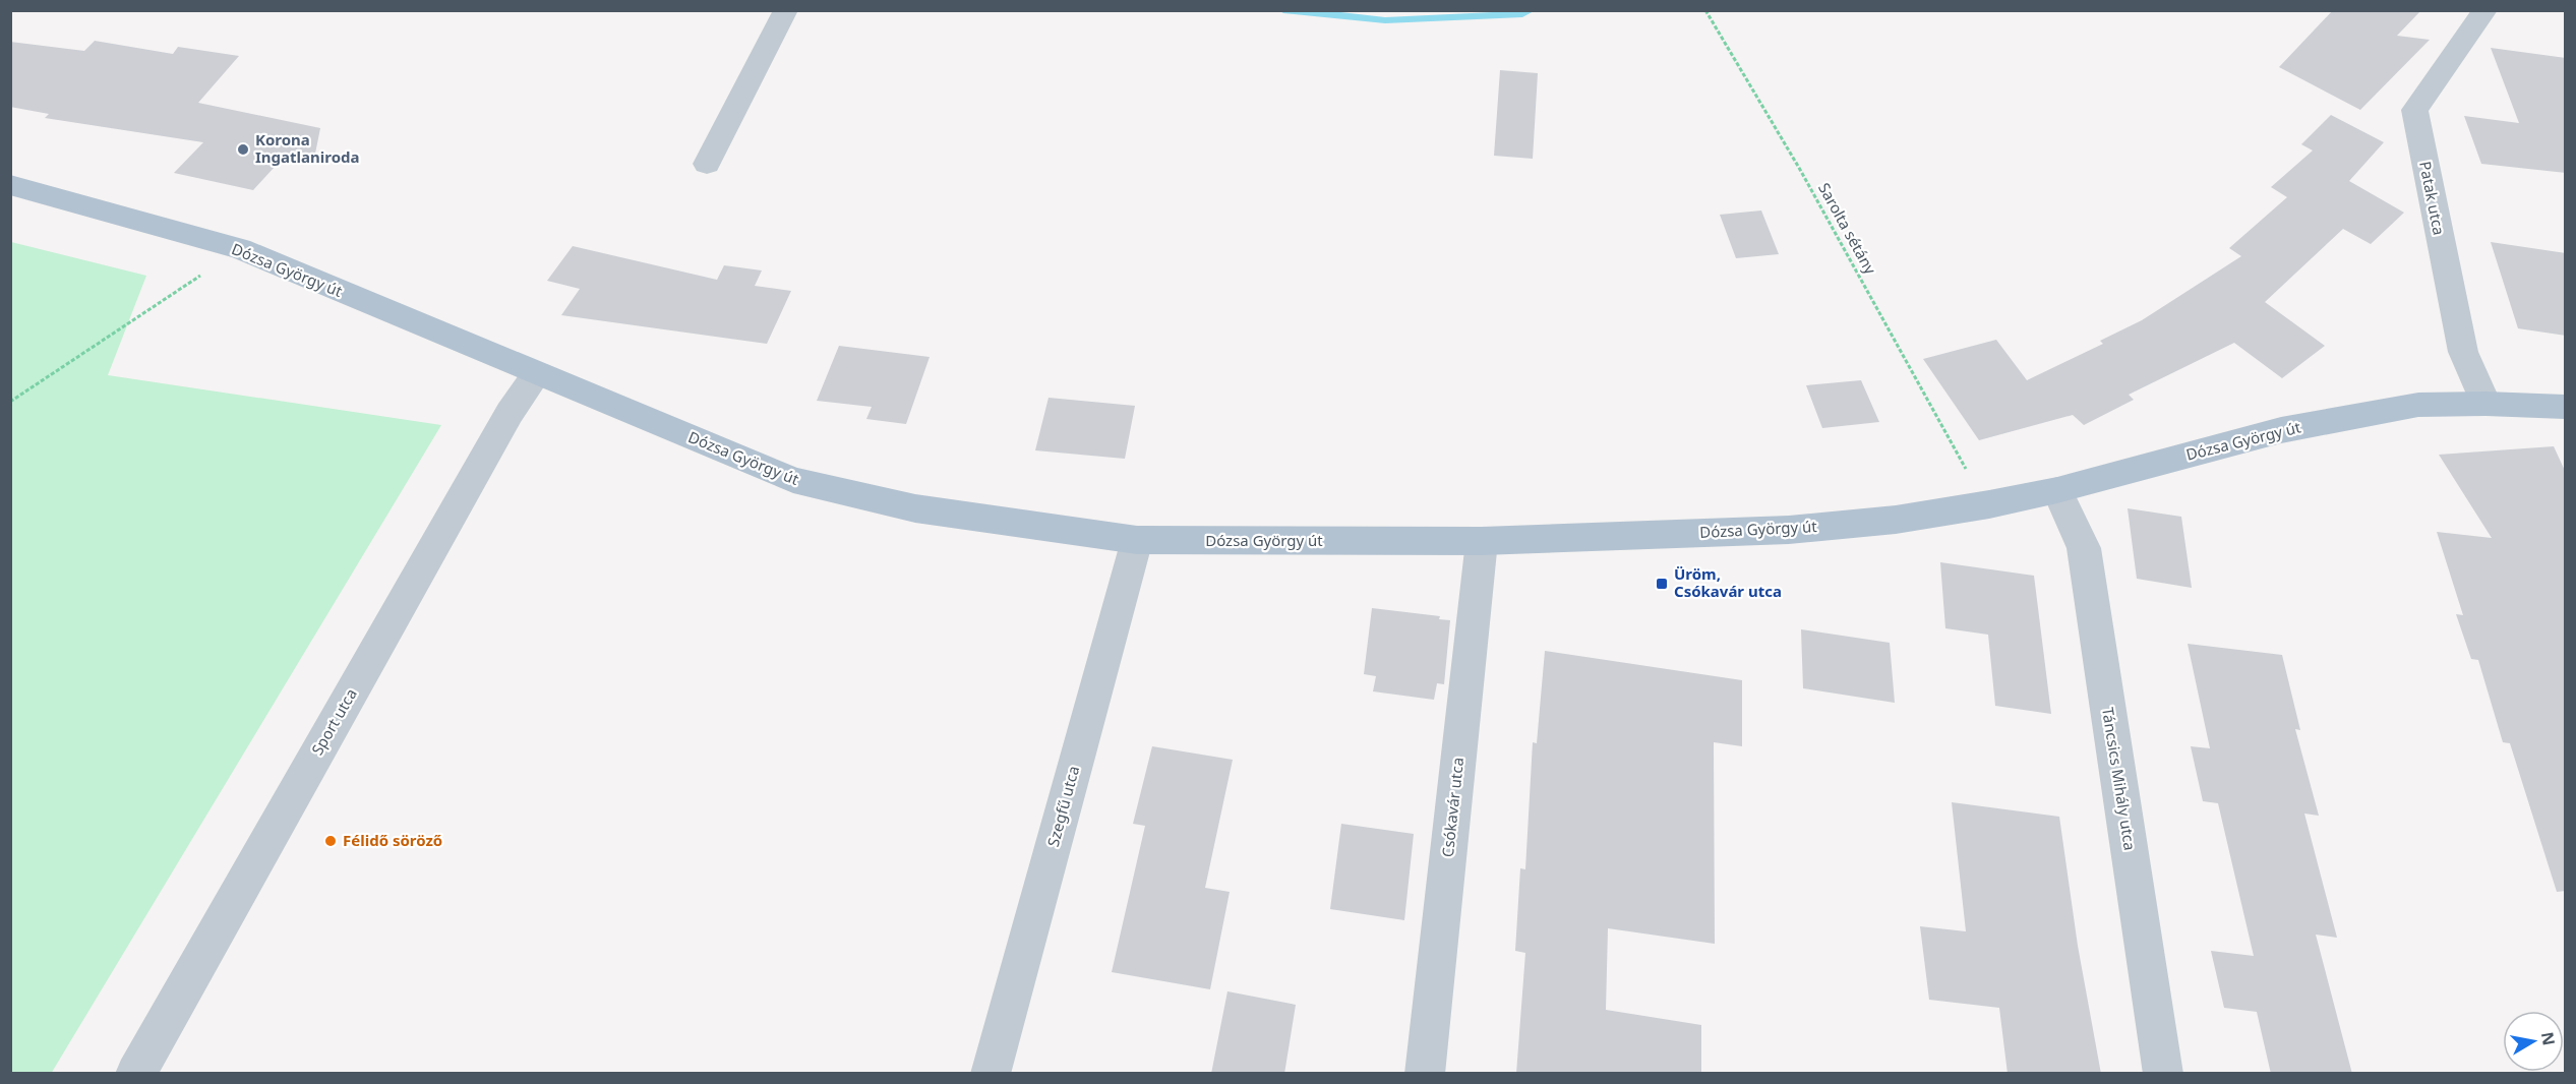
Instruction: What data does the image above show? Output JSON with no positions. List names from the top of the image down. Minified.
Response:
{"streets":{"main road":["Dózsa György út"],"street":["Patak utca","Sport utca","Táncsics Mihály utca","Szegfű utca","Csókavár utca"],"path":["Sarolta sétány"]},"crossings":[["Patak utca","Dózsa György út"],["Dózsa György út","Sport utca"],["Dózsa György út","Táncsics Mihály utca"],["Dózsa György út","Szegfű utca"],["Dózsa György út","Csókavár utca"]],"places":{"other":["Korona Ingatlaniroda","Félidő söröző"],"transit":["Üröm, Csókavár utca"]},"north":"right"}
